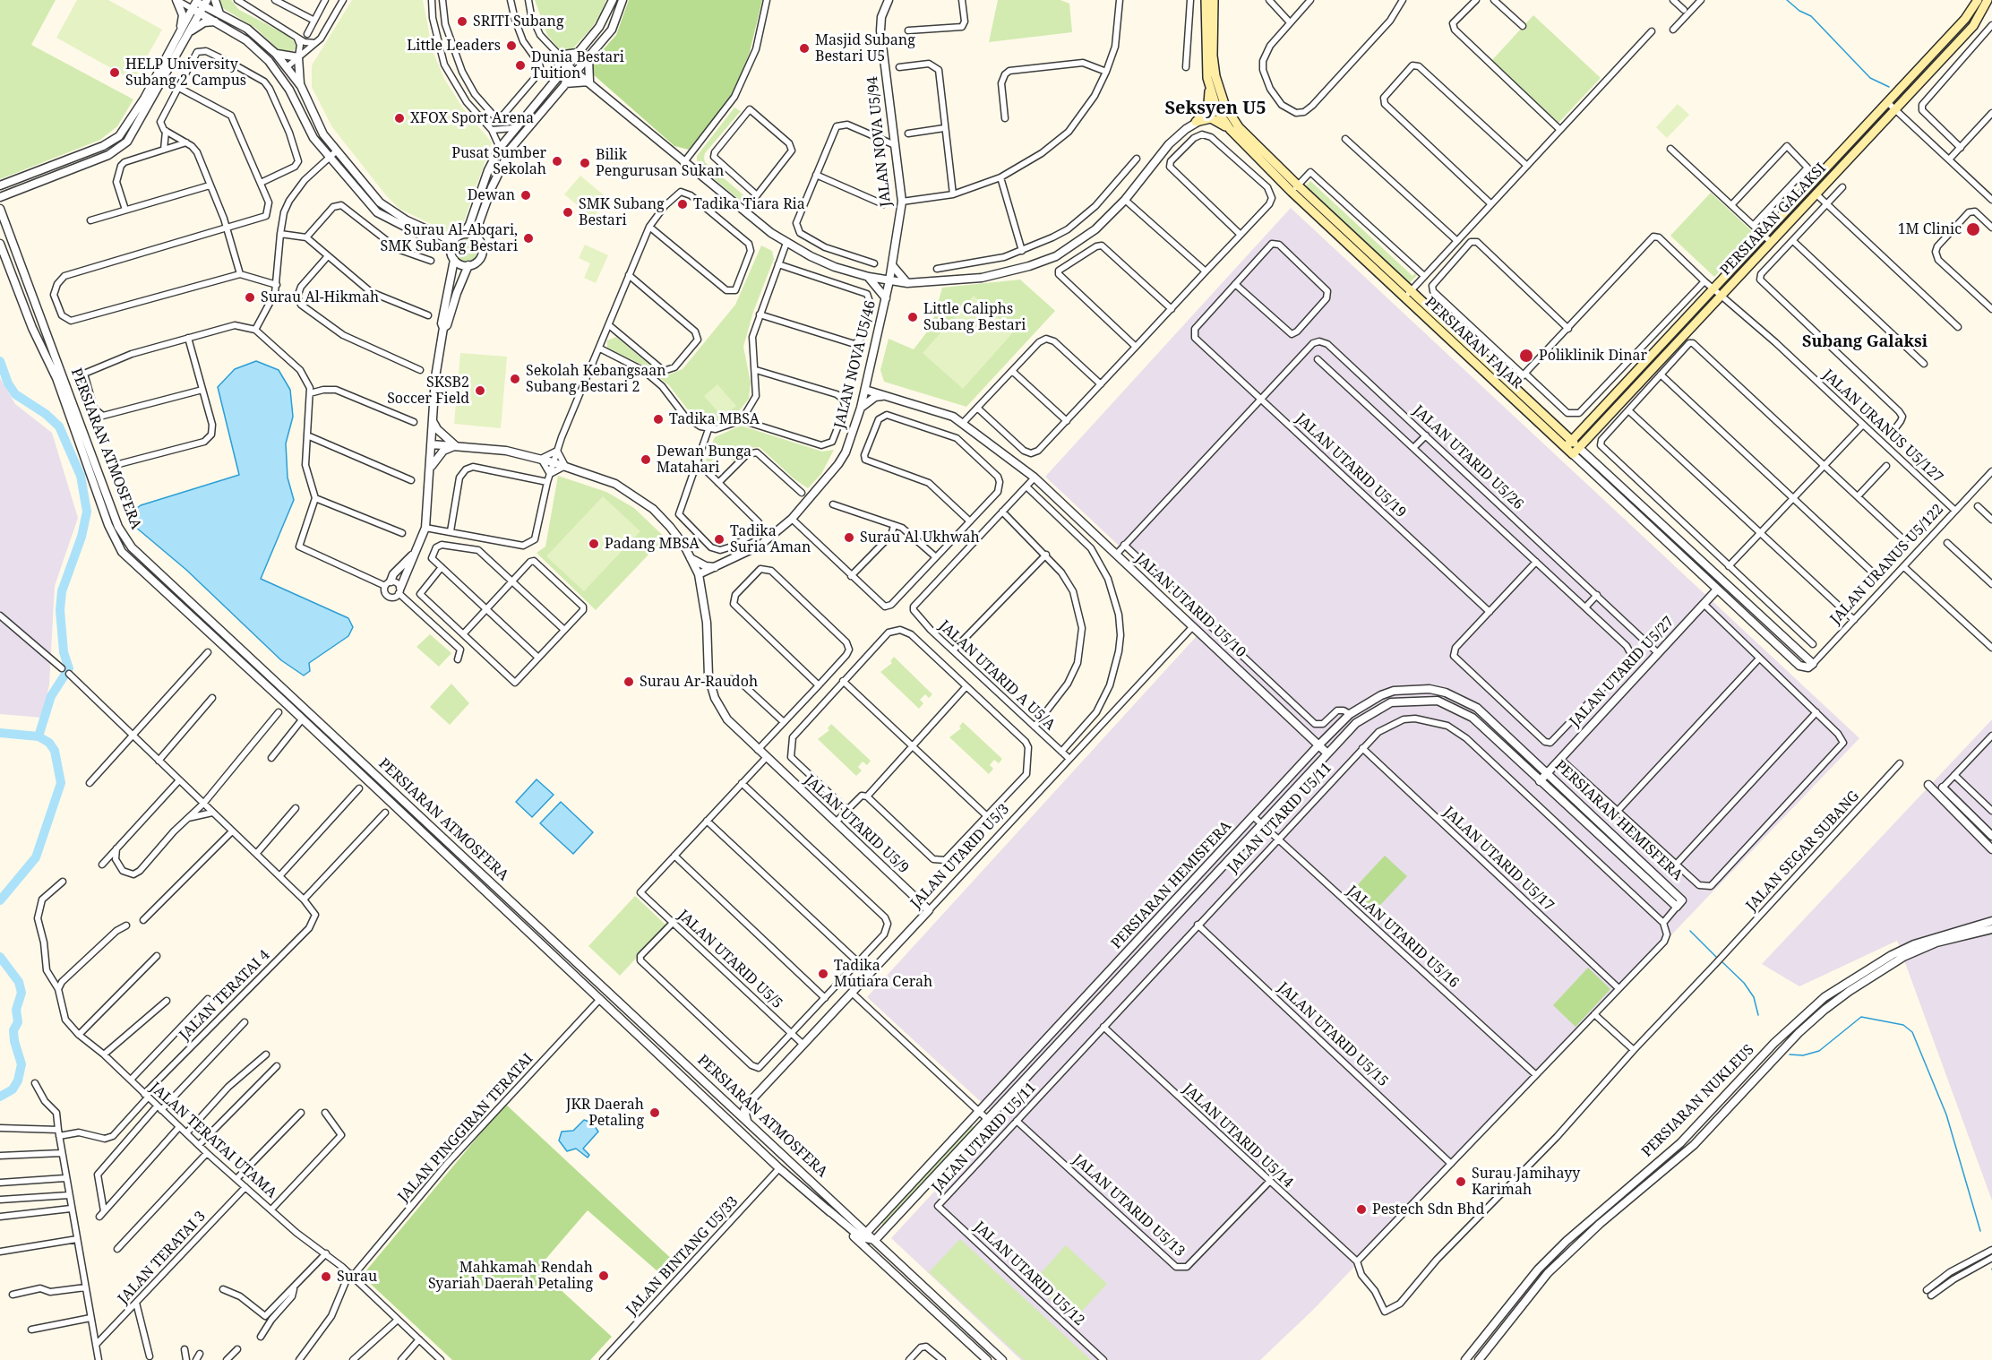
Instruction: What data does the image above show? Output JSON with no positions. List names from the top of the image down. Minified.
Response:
{"streets":{"main road":["PERSIARAN GALAKSI","PERSIARAN FAJAR"],"street":["JALAN NOVA U5/94","JALAN NOVA U5/46","JALAN URANUS U5/127","PERSIARAN ATMOSFERA","JALAN UTARID U5/26","JALAN UTARID U5/19","JALAN URANUS U5/122","JALAN UTARID U5/10","JALAN UTARID U5/27","JALAN UTARID A U5/A","JALAN UTARID U5/11","PERSIARAN HEMISFERA","JALAN UTARID U5/9","JALAN SEGAR SUBANG","JALAN UTARID U5/3","JALAN UTARID U5/17","JALAN UTARID U5/16","JALAN UTARID U5/5","JALAN TERATAI 4","JALAN UTARID U5/15","PERSIARAN NUKLEUS","JALAN PINGGIRAN TERATAI","JALAN UTARID U5/14","JALAN TERATAI UTAMA","JALAN UTARID U5/13","JALAN BINTANG U5/33","JALAN TERATAI 3","JALAN UTARID U5/12"]},"crossings":[["JALAN NOVA U5/94","JALAN NOVA U5/46"],["PERSIARAN GALAKSI","PERSIARAN FAJAR"],["PERSIARAN GALAKSI","JALAN URANUS U5/127"],["PERSIARAN FAJAR","JALAN URANUS U5/122"],["PERSIARAN FAJAR","JALAN UTARID U5/27"],["JALAN NOVA U5/46","JALAN UTARID U5/10"],["JALAN NOVA U5/46","JALAN UTARID U5/9"],["JALAN URANUS U5/127","JALAN URANUS U5/122"],["PERSIARAN ATMOSFERA","PERSIARAN HEMISFERA"],["PERSIARAN ATMOSFERA","JALAN PINGGIRAN TERATAI"],["PERSIARAN ATMOSFERA","JALAN BINTANG U5/33"],["JALAN UTARID U5/26","JALAN UTARID U5/19"],["JALAN UTARID U5/26","JALAN UTARID U5/27"],["JALAN UTARID U5/10","PERSIARAN HEMISFERA"],["JALAN UTARID U5/10","JALAN UTARID U5/3"],["JALAN UTARID U5/27","PERSIARAN HEMISFERA"],["JALAN UTARID A U5/A","JALAN UTARID U5/3"],["JALAN UTARID U5/11","JALAN UTARID U5/17"],["JALAN UTARID U5/11","JALAN UTARID U5/16"],["JALAN UTARID U5/11","JALAN UTARID U5/15"],["JALAN UTARID U5/11","JALAN UTARID U5/14"],["JALAN UTARID U5/11","JALAN UTARID U5/13"],["JALAN UTARID U5/11","JALAN UTARID U5/12"],["PERSIARAN HEMISFERA","JALAN UTARID U5/16"],["JALAN UTARID U5/9","JALAN UTARID U5/3"],["JALAN SEGAR SUBANG","JALAN UTARID U5/14"],["JALAN UTARID U5/3","JALAN UTARID U5/5"],["JALAN TERATAI 4","JALAN TERATAI UTAMA"],["JALAN PINGGIRAN TERATAI","JALAN TERATAI UTAMA"],["JALAN UTARID U5/14","JALAN UTARID U5/13"],["JALAN TERATAI UTAMA","JALAN TERATAI 3"]],"districts":["Seksyen U5","Subang Galaksi"],"places":["SRITI Subang","Little Leaders","Masjid Subang Bestari U5","Dunia Bestari Tuition","HELP University Subang 2 Campus","XFOX Sport Arena","Pusat Sumber Sekolah","Bilik Pengurusan Sukan","Dewan","Tadika Tiara Ria","SMK Subang Bestari","1M Clinic","Surau Al-Abqari, SMK Subang Bestari","Surau Al-Hikmah","Little Caliphs Subang Bestari","Poliklinik Dinar","Sekolah Kebangsaan Subang Bestari 2","SKSB2 Soccer Field","Tadika MBSA","Dewan Bunga Matahari","Surau Al Ukhwah","Tadika Suria Aman","Padang MBSA","Surau Ar-Raudoh","Tadika Mutiara Cerah","JKR Daerah Petaling","Surau Jamihayy Karimah","Pestech Sdn Bhd","Mahkamah Rendah Syariah Daerah Petaling","Surau"]}
